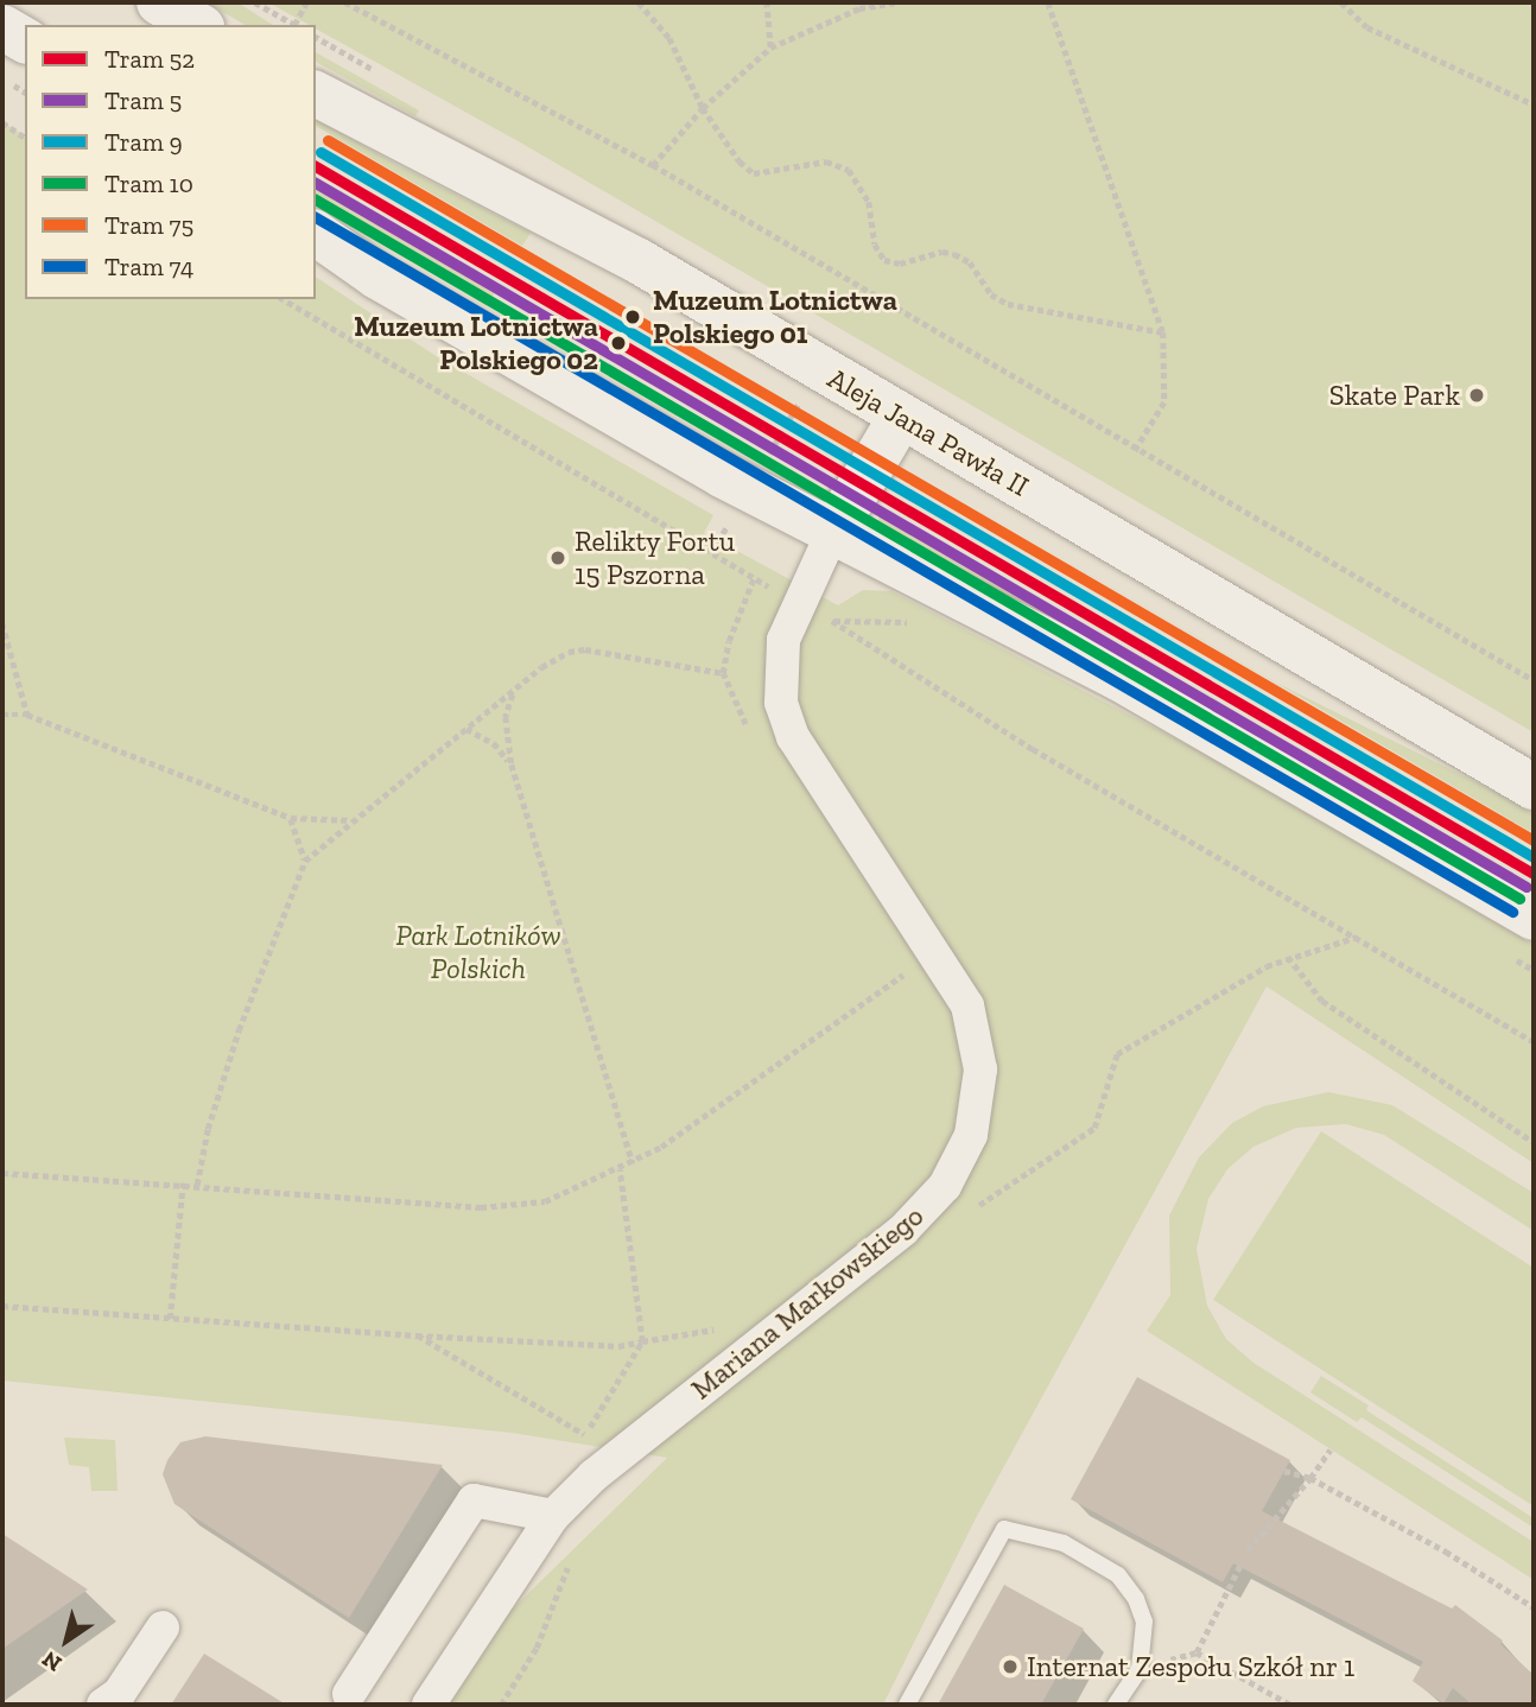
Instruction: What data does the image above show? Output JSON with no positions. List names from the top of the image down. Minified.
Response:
{"streets":{"main road":["Aleja Jana Pawła II"],"street":["Mariana Markowskiego"]},"parks":["Park Lotników Polskich"],"places":["Muzeum Lotnictwa Polskiego 01","Muzeum Lotnictwa Polskiego 02","Skate Park","Relikty Fortu 15 Pszorna","Internat Zespołu Szkół nr 1"],"lines":["tram line 75","tram line 9","tram line 52","tram line 5","tram line 10","tram line 74"],"legend":["Tram 52","Tram 5","Tram 9","Tram 10","Tram 75","Tram 74"],"north":"bottom left"}
